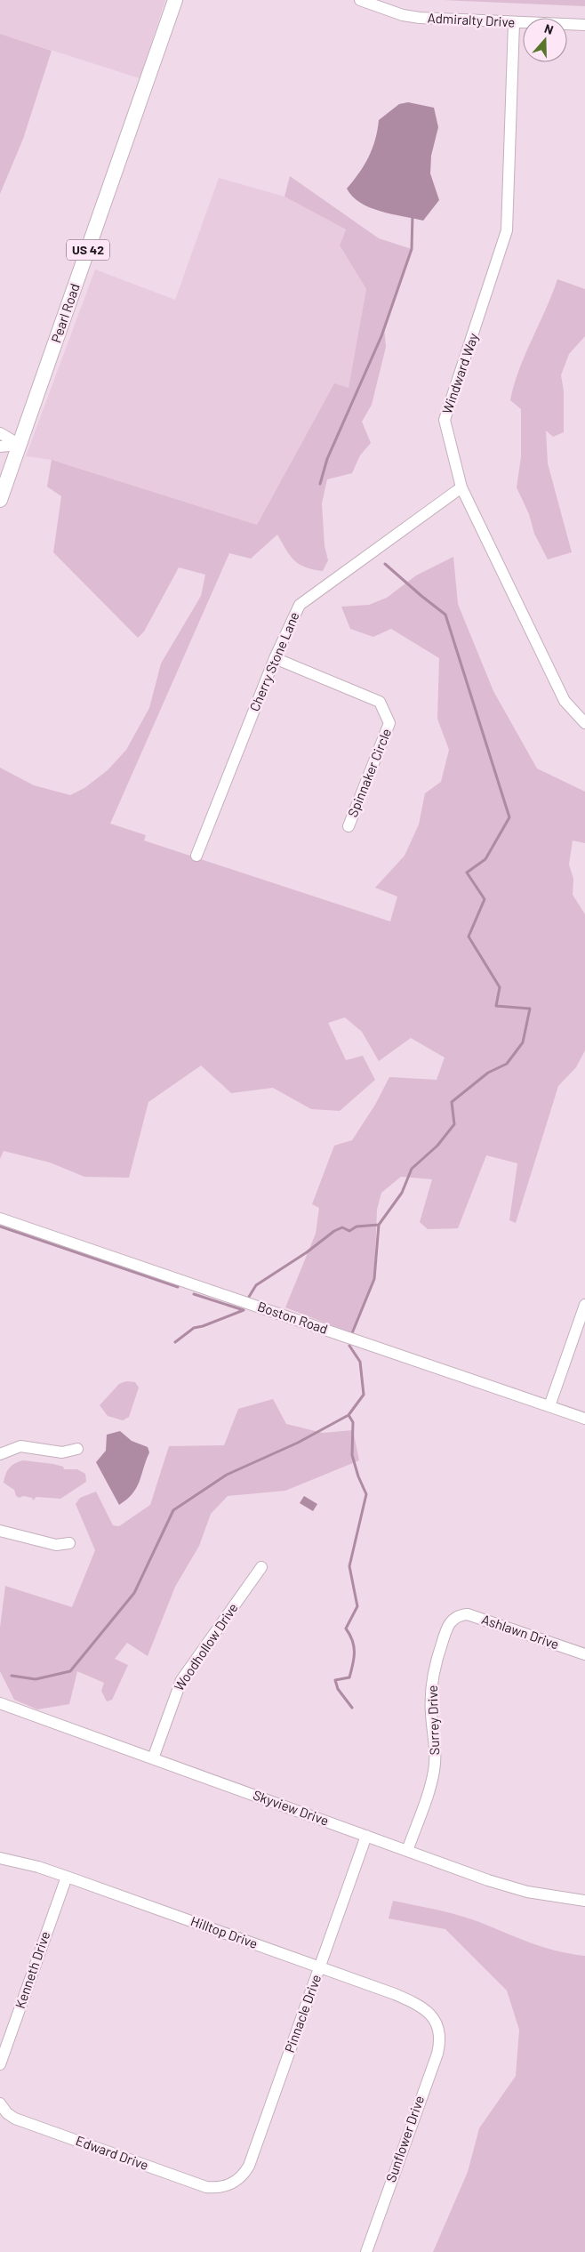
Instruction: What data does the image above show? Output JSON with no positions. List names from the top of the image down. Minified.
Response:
{"streets":{"main road":["US 42","Pearl Road"],"street":["Admiralty Drive","Windward Way","Cherry Stone Lane","Spinnaker Circle","Boston Road","Ashlawn Drive","Woodhollow Drive","Surrey Drive","Skyview Drive","Hilltop Drive","Kenneth Drive","Pinnacle Drive","Sunflower Drive","Edward Drive"]},"crossings":[["Admiralty Drive","Windward Way"],["Windward Way","Cherry Stone Lane"],["Cherry Stone Lane","Spinnaker Circle"],["Ashlawn Drive","Surrey Drive"],["Woodhollow Drive","Skyview Drive"],["Surrey Drive","Skyview Drive"],["Skyview Drive","Pinnacle Drive"],["Hilltop Drive","Kenneth Drive"],["Hilltop Drive","Pinnacle Drive"],["Hilltop Drive","Sunflower Drive"],["Pinnacle Drive","Edward Drive"]],"north":"top"}
